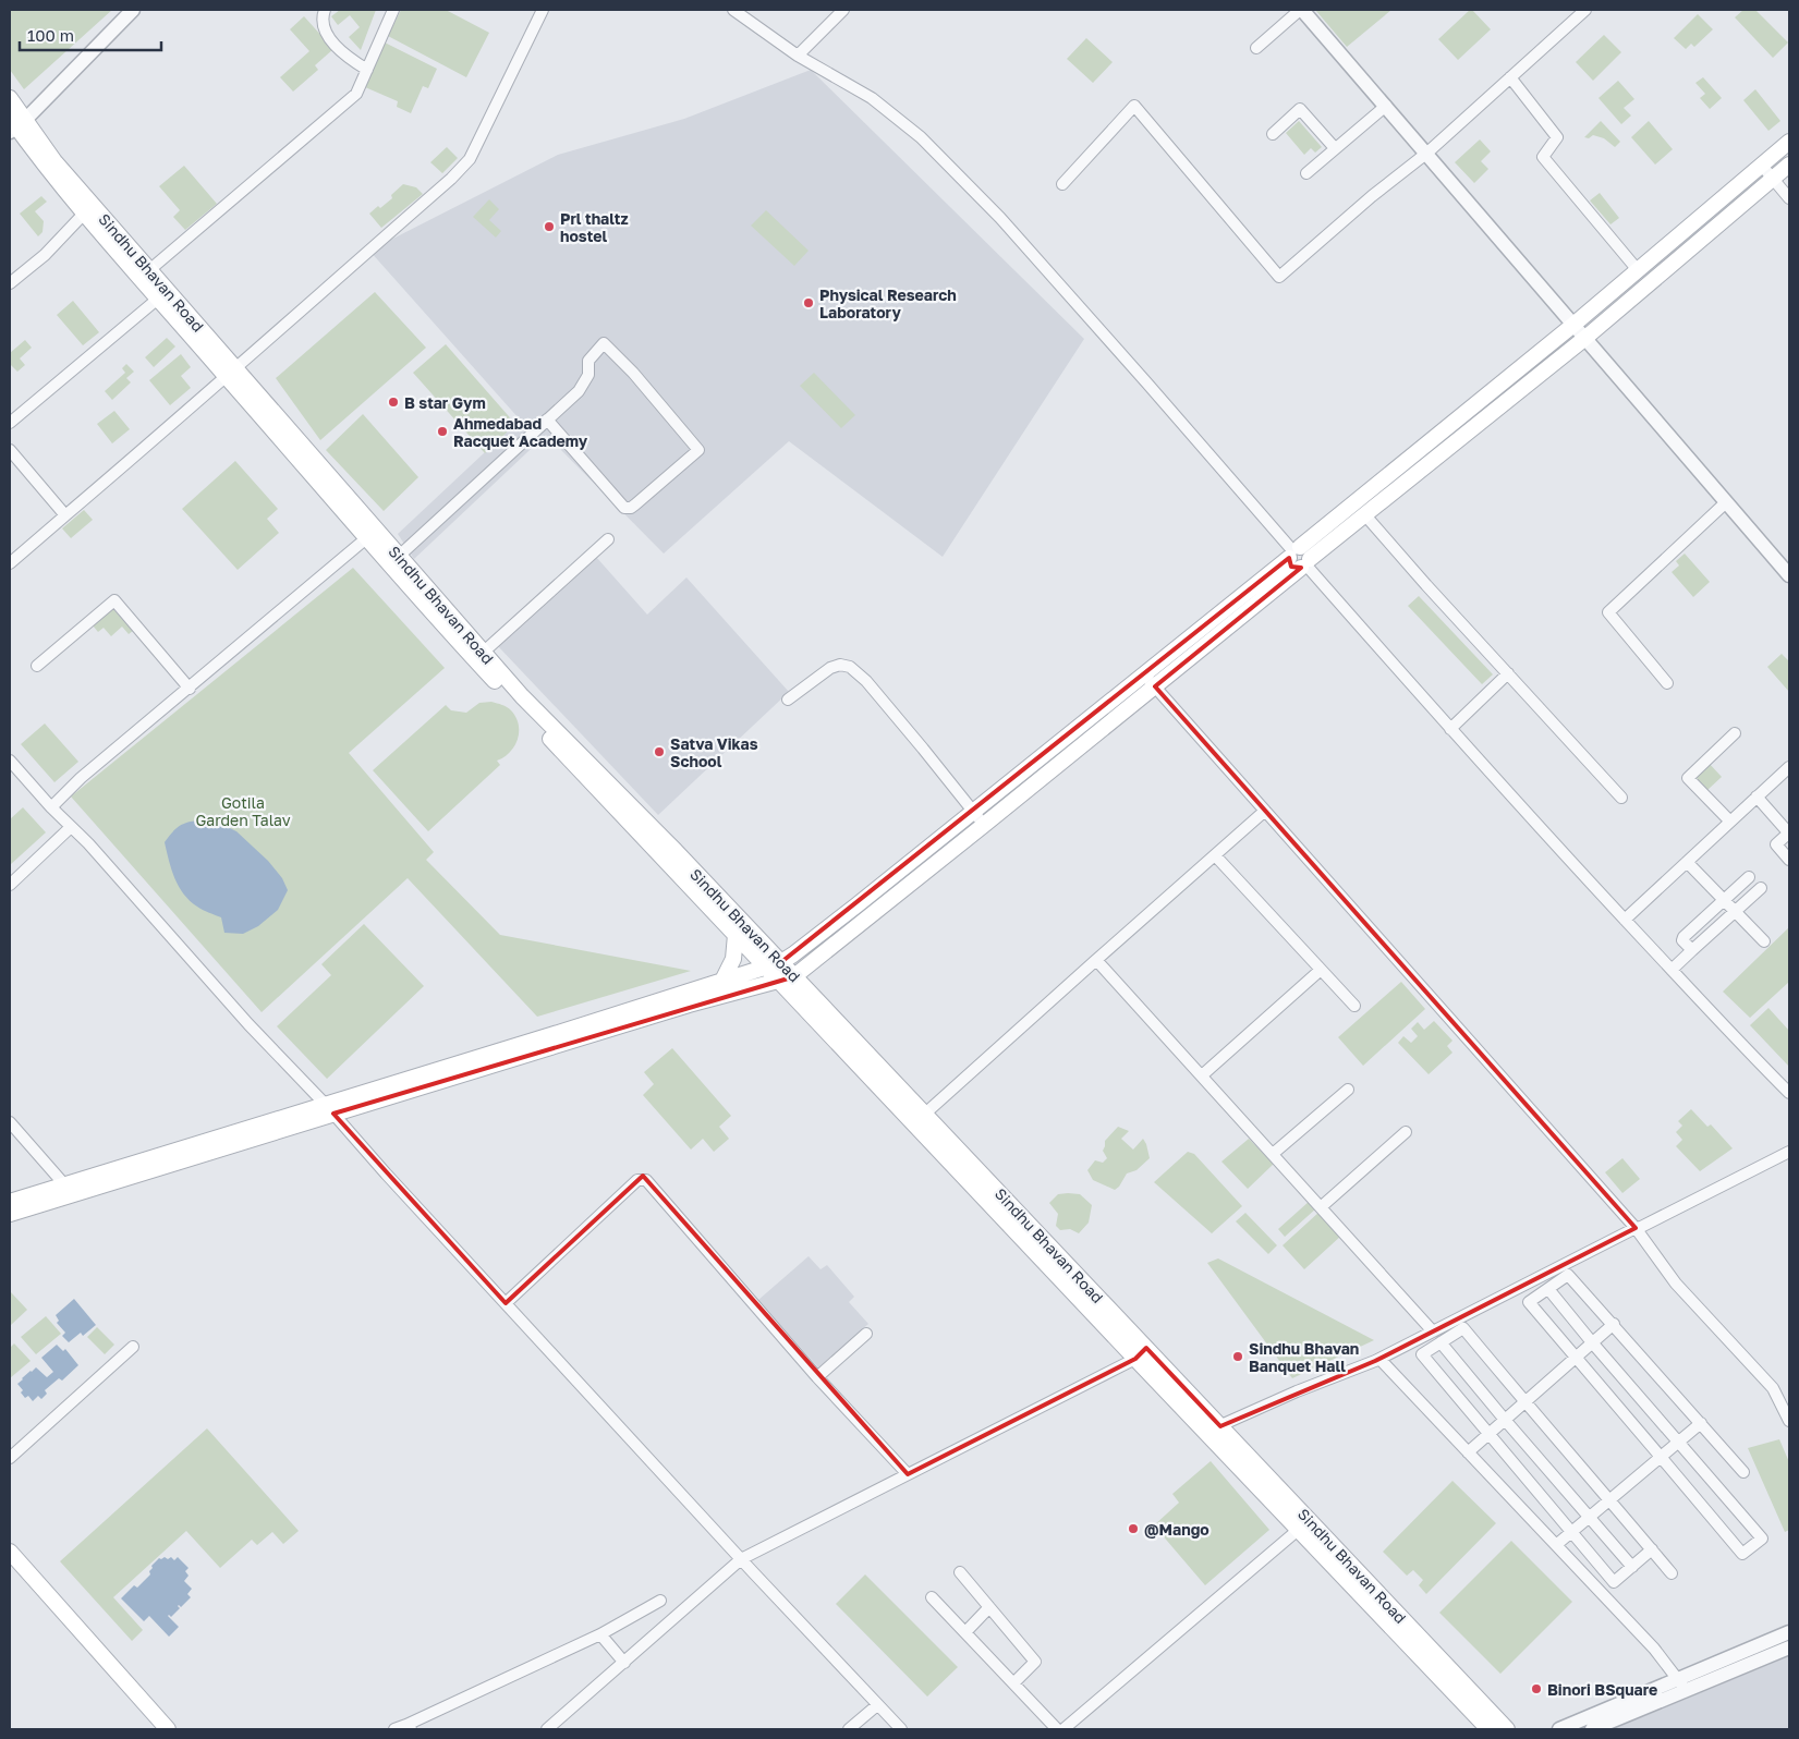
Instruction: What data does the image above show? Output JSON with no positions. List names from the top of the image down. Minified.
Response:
{"streets":{"main road":["Sindhu Bhavan Road"]},"parks":["Gotila Garden Talav"],"places":["Prl thaltz hostel","Physical Research Laboratory","B star Gym","Ahmedabad Racquet Academy","Satva Vikas School","Sindhu Bhavan Banquet Hall","@Mango","Binori BSquare"],"scale_bar":"100 m"}
